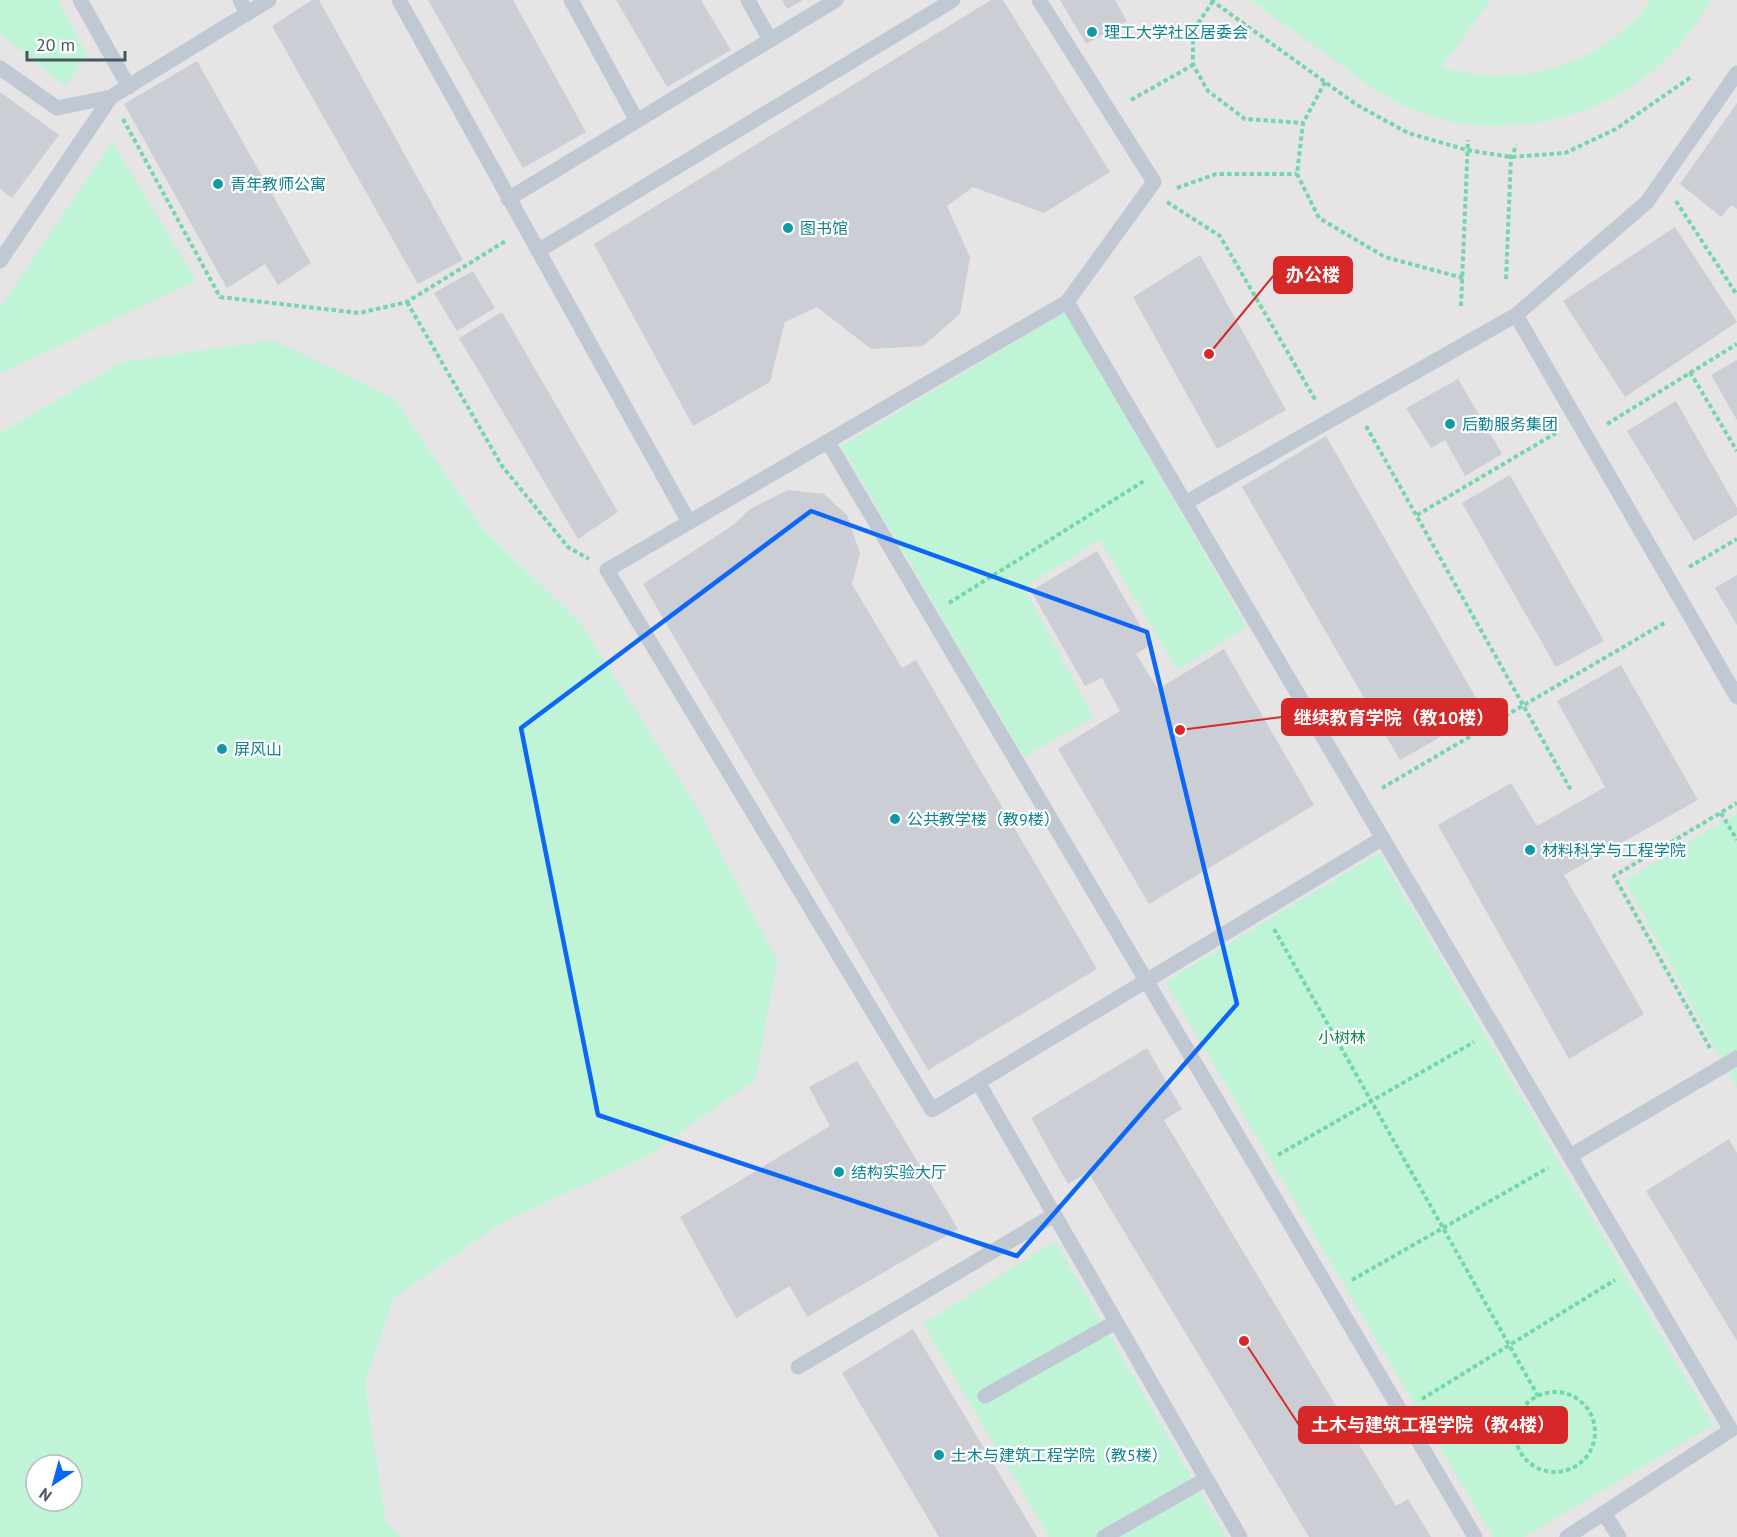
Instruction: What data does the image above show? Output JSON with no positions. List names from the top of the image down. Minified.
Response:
{"parks":["小树林"],"places":["理工大学社区居委会","青年教师公寓","图书馆","办公楼","后勤服务集团","继续教育学院（教10楼）","屏风山","公共教学楼（教9楼）","材料科学与工程学院","结构实验大厅","土木与建筑工程学院（教4楼）","土木与建筑工程学院（教5楼）"],"scale_bar":"20 m","north":"bottom left"}
